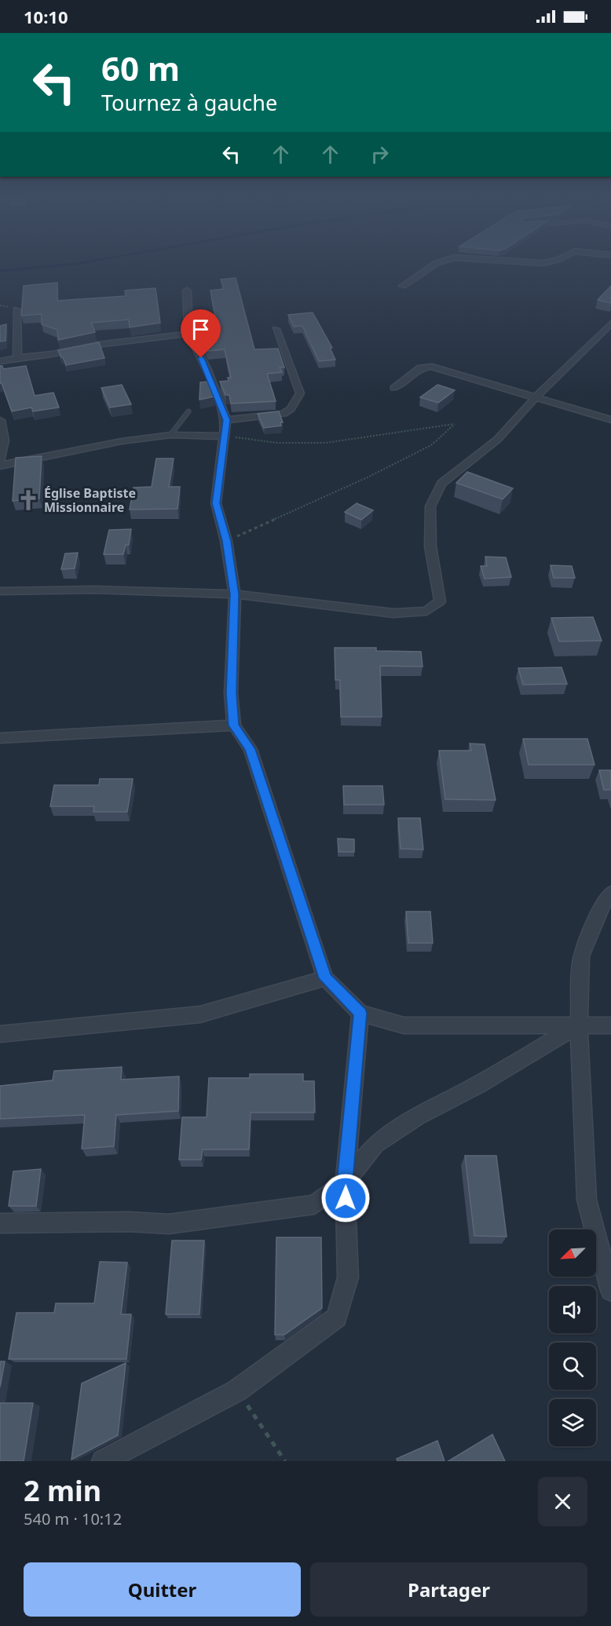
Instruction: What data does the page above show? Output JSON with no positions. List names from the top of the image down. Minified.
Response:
{"places":{"church":["Église Baptiste Missionnaire"]},"north":"bottom left","page":{"status":"10:10","turn":["60 m","Tournez à gauche"],"heading":["2 min","540 m · 10:12"],"buttons":["Quitter","Partager"]}}
